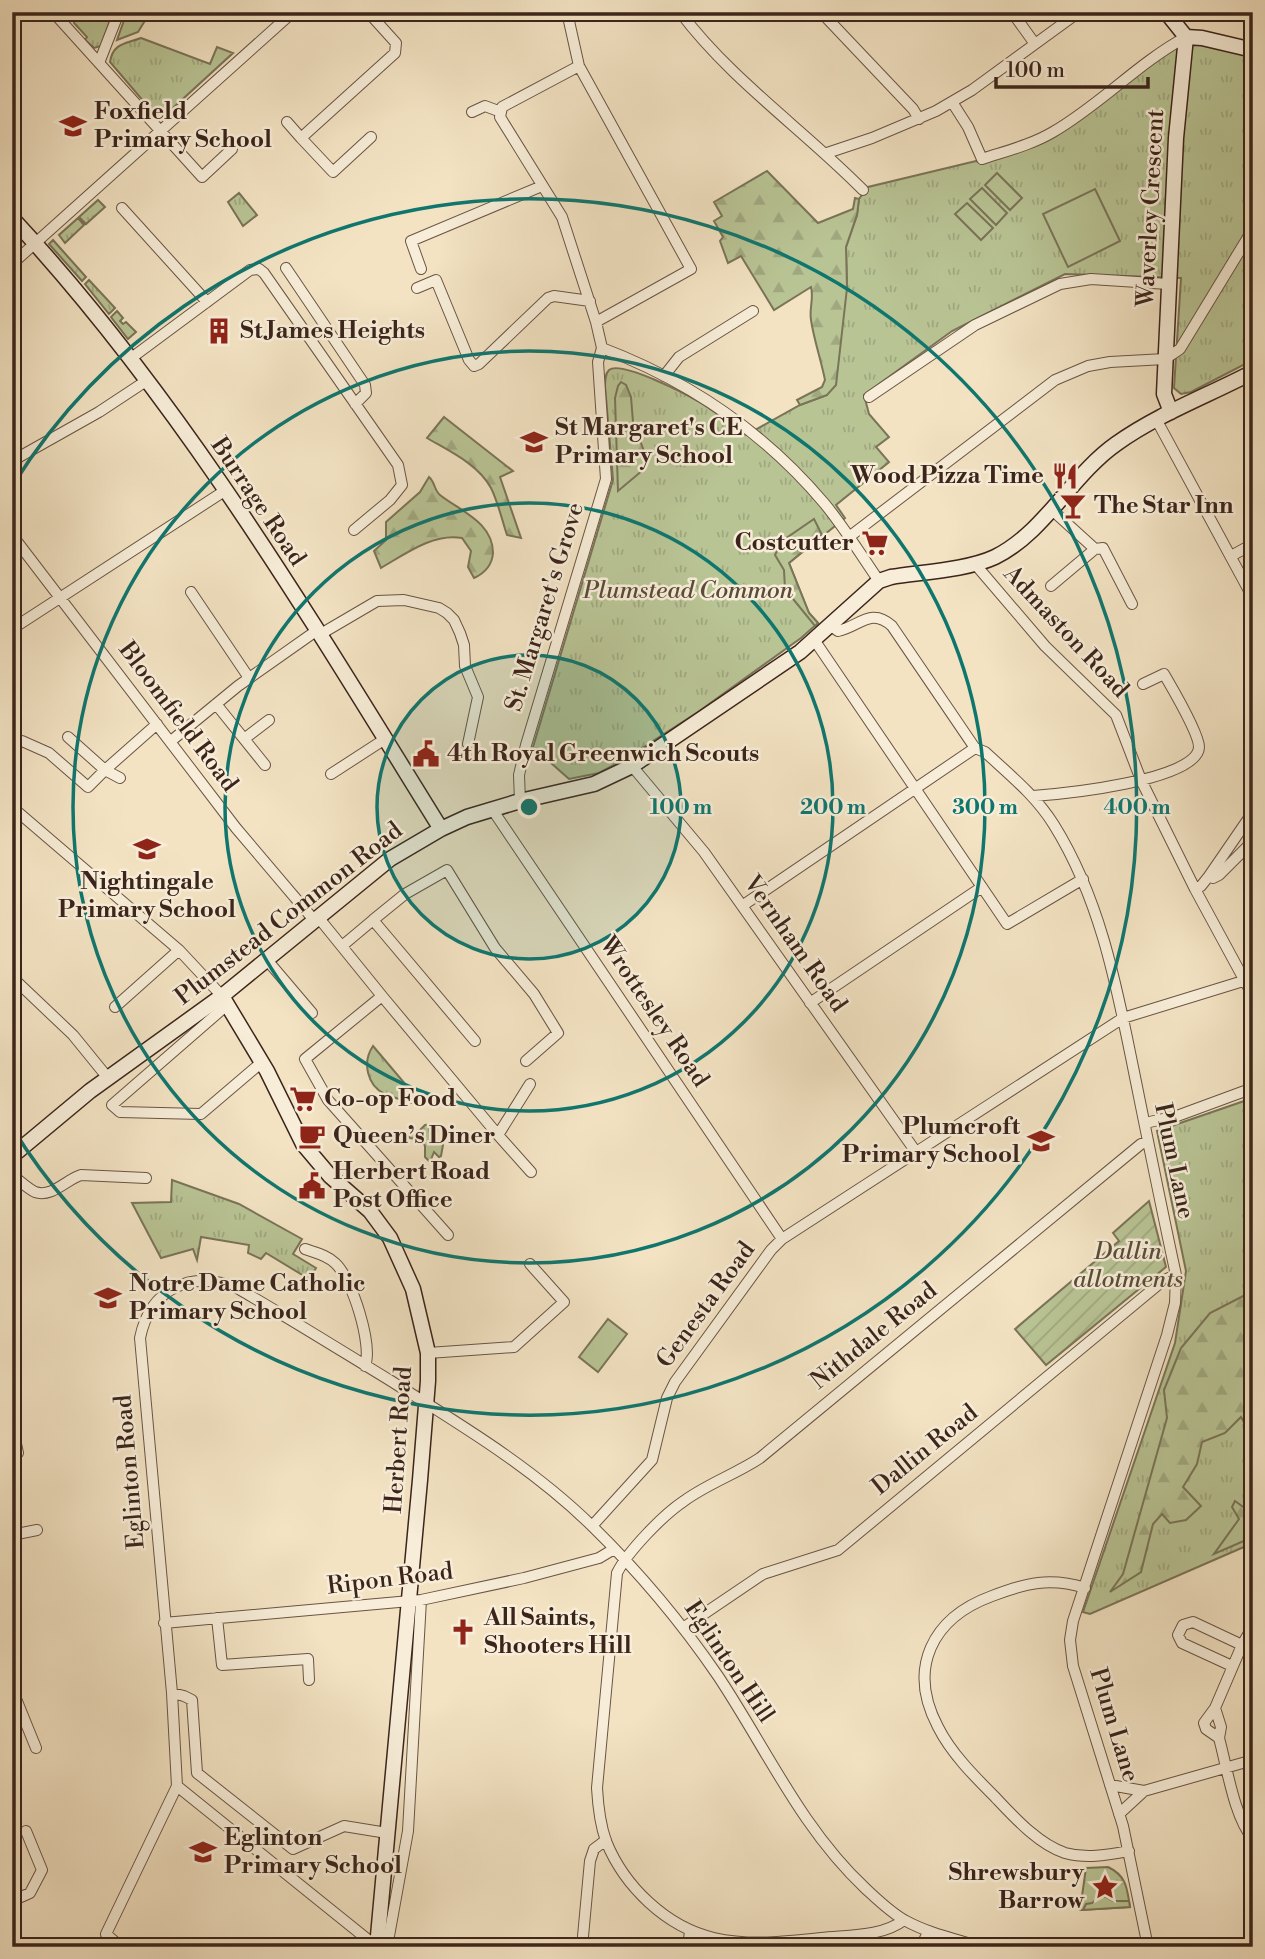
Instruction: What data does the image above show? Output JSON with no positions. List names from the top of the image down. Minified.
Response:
{"streets":{"street":["Waverley Crescent","Burrage Road","St. Margaret's Grove","Admaston Road","Bloomfield Road","Plumstead Common Road","Vernham Road","Wrottesley Road","Plum Lane","Genesta Road","Nithdale Road","Herbert Road","Dallin Road","Eglinton Road","Ripon Road","Eglinton Hill"]},"crossings":[["Waverley Crescent","Plumstead Common Road"],["Burrage Road","Plumstead Common Road"],["St. Margaret's Grove","Plumstead Common Road"],["Admaston Road","Plumstead Common Road"],["Admaston Road","Genesta Road"],["Bloomfield Road","Plumstead Common Road"],["Plumstead Common Road","Vernham Road"],["Plumstead Common Road","Wrottesley Road"],["Plumstead Common Road","Plum Lane"],["Plumstead Common Road","Herbert Road"],["Vernham Road","Genesta Road"],["Wrottesley Road","Genesta Road"],["Plum Lane","Genesta Road"],["Plum Lane","Nithdale Road"],["Plum Lane","Dallin Road"],["Genesta Road","Eglinton Hill"],["Nithdale Road","Eglinton Hill"],["Herbert Road","Eglinton Road"],["Herbert Road","Ripon Road"],["Herbert Road","Eglinton Hill"],["Dallin Road","Eglinton Hill"],["Eglinton Road","Ripon Road"],["Eglinton Road","Eglinton Hill"],["Ripon Road","Eglinton Hill"]],"parks":["Plumstead Common","Dallin allotments"],"places":{"school or university":["Foxfield Primary School","St Margaret's CE Primary School","Nightingale Primary School","Plumcroft Primary School","Notre Dame Catholic Primary School","Eglinton Primary School"],"building":["St James Heights"],"restaurant":["Wood Pizza Time"],"bar":["The Star Inn"],"supermarket":["Costcutter","Co-op Food"],"public building":["4th Royal Greenwich Scouts","Herbert Road Post Office"],"cafe":["Queen’s Diner"],"church":["All Saints, Shooters Hill"],"place":["Shrewsbury Barrow"]},"scale_bar":"100 m","rings":["100 m","200 m","300 m","400 m"]}
